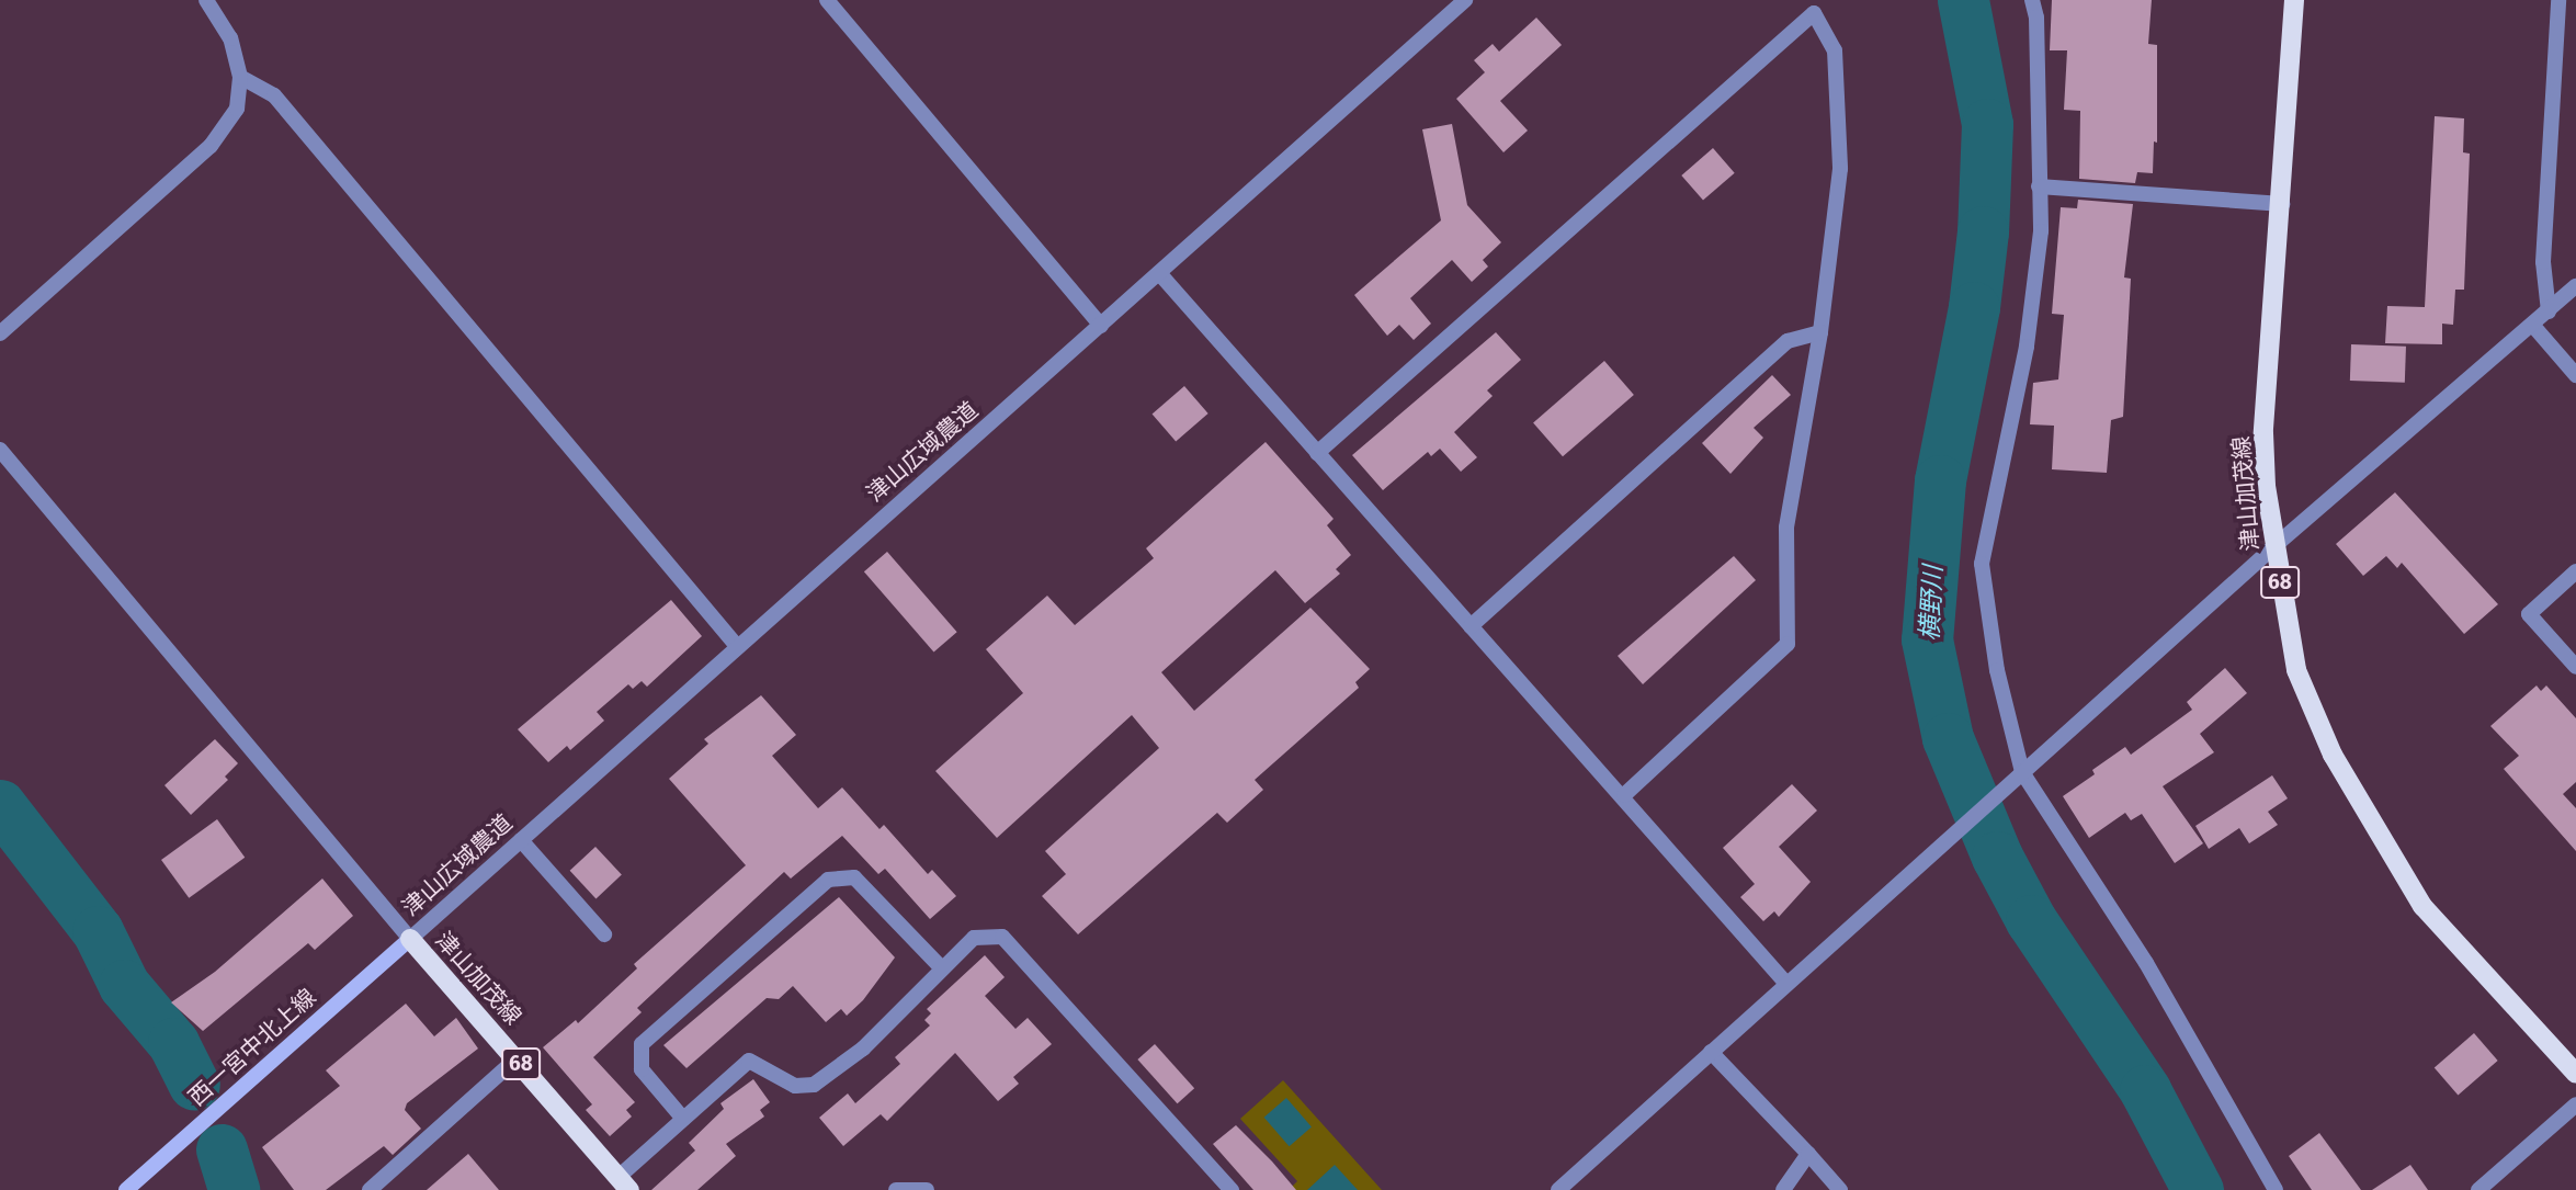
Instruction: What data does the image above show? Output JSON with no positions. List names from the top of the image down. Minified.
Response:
{"streets":{"main road":["津山加茂線","68","西一宮中北上線"],"street":["津山広域農道"]},"crossings":[["津山広域農道","津山加茂線"],["津山広域農道","西一宮中北上線"],["津山加茂線","西一宮中北上線"]],"water":["横野川"]}
